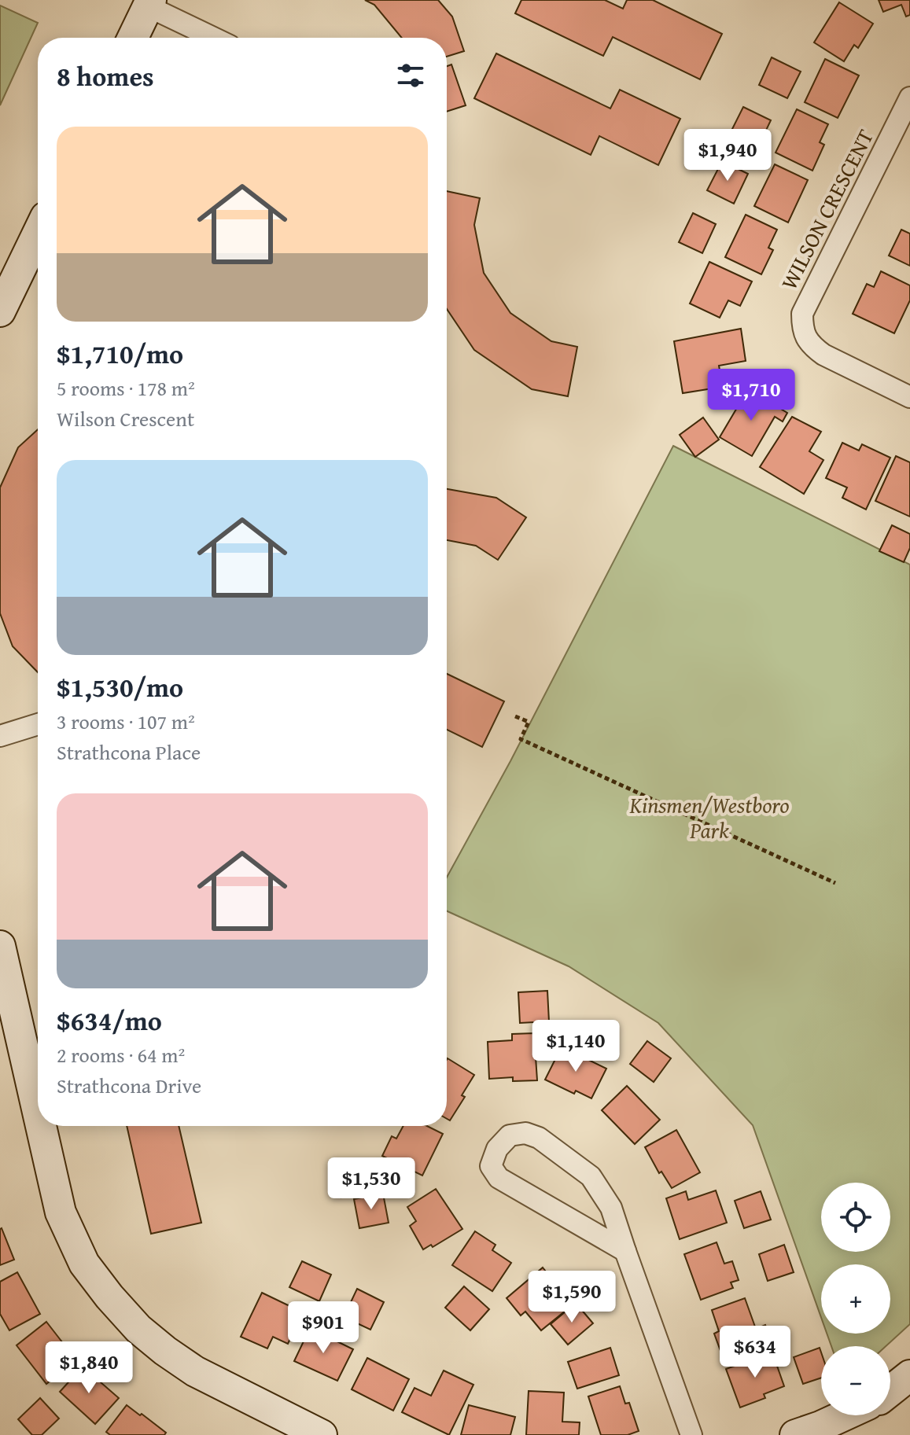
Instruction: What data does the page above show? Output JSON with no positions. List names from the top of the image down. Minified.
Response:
{"streets":{"street":["WILSON CRESCENT"]},"parks":["Kinsmen/Westboro Park"],"page":{"heading":"8 homes","list":[{"name":"$1,710/mo","note":"5 rooms · 178 m² · Wilson Crescent"},{"name":"$1,530/mo","note":"3 rooms · 107 m² · Strathcona Place"},{"name":"$634/mo","note":"2 rooms · 64 m² · Strathcona Drive"}],"price":["$1,940","$1,710","$1,140","$1,530","$1,590","$901","$634","$1,840"],"map_buttons":["+","−"]}}
